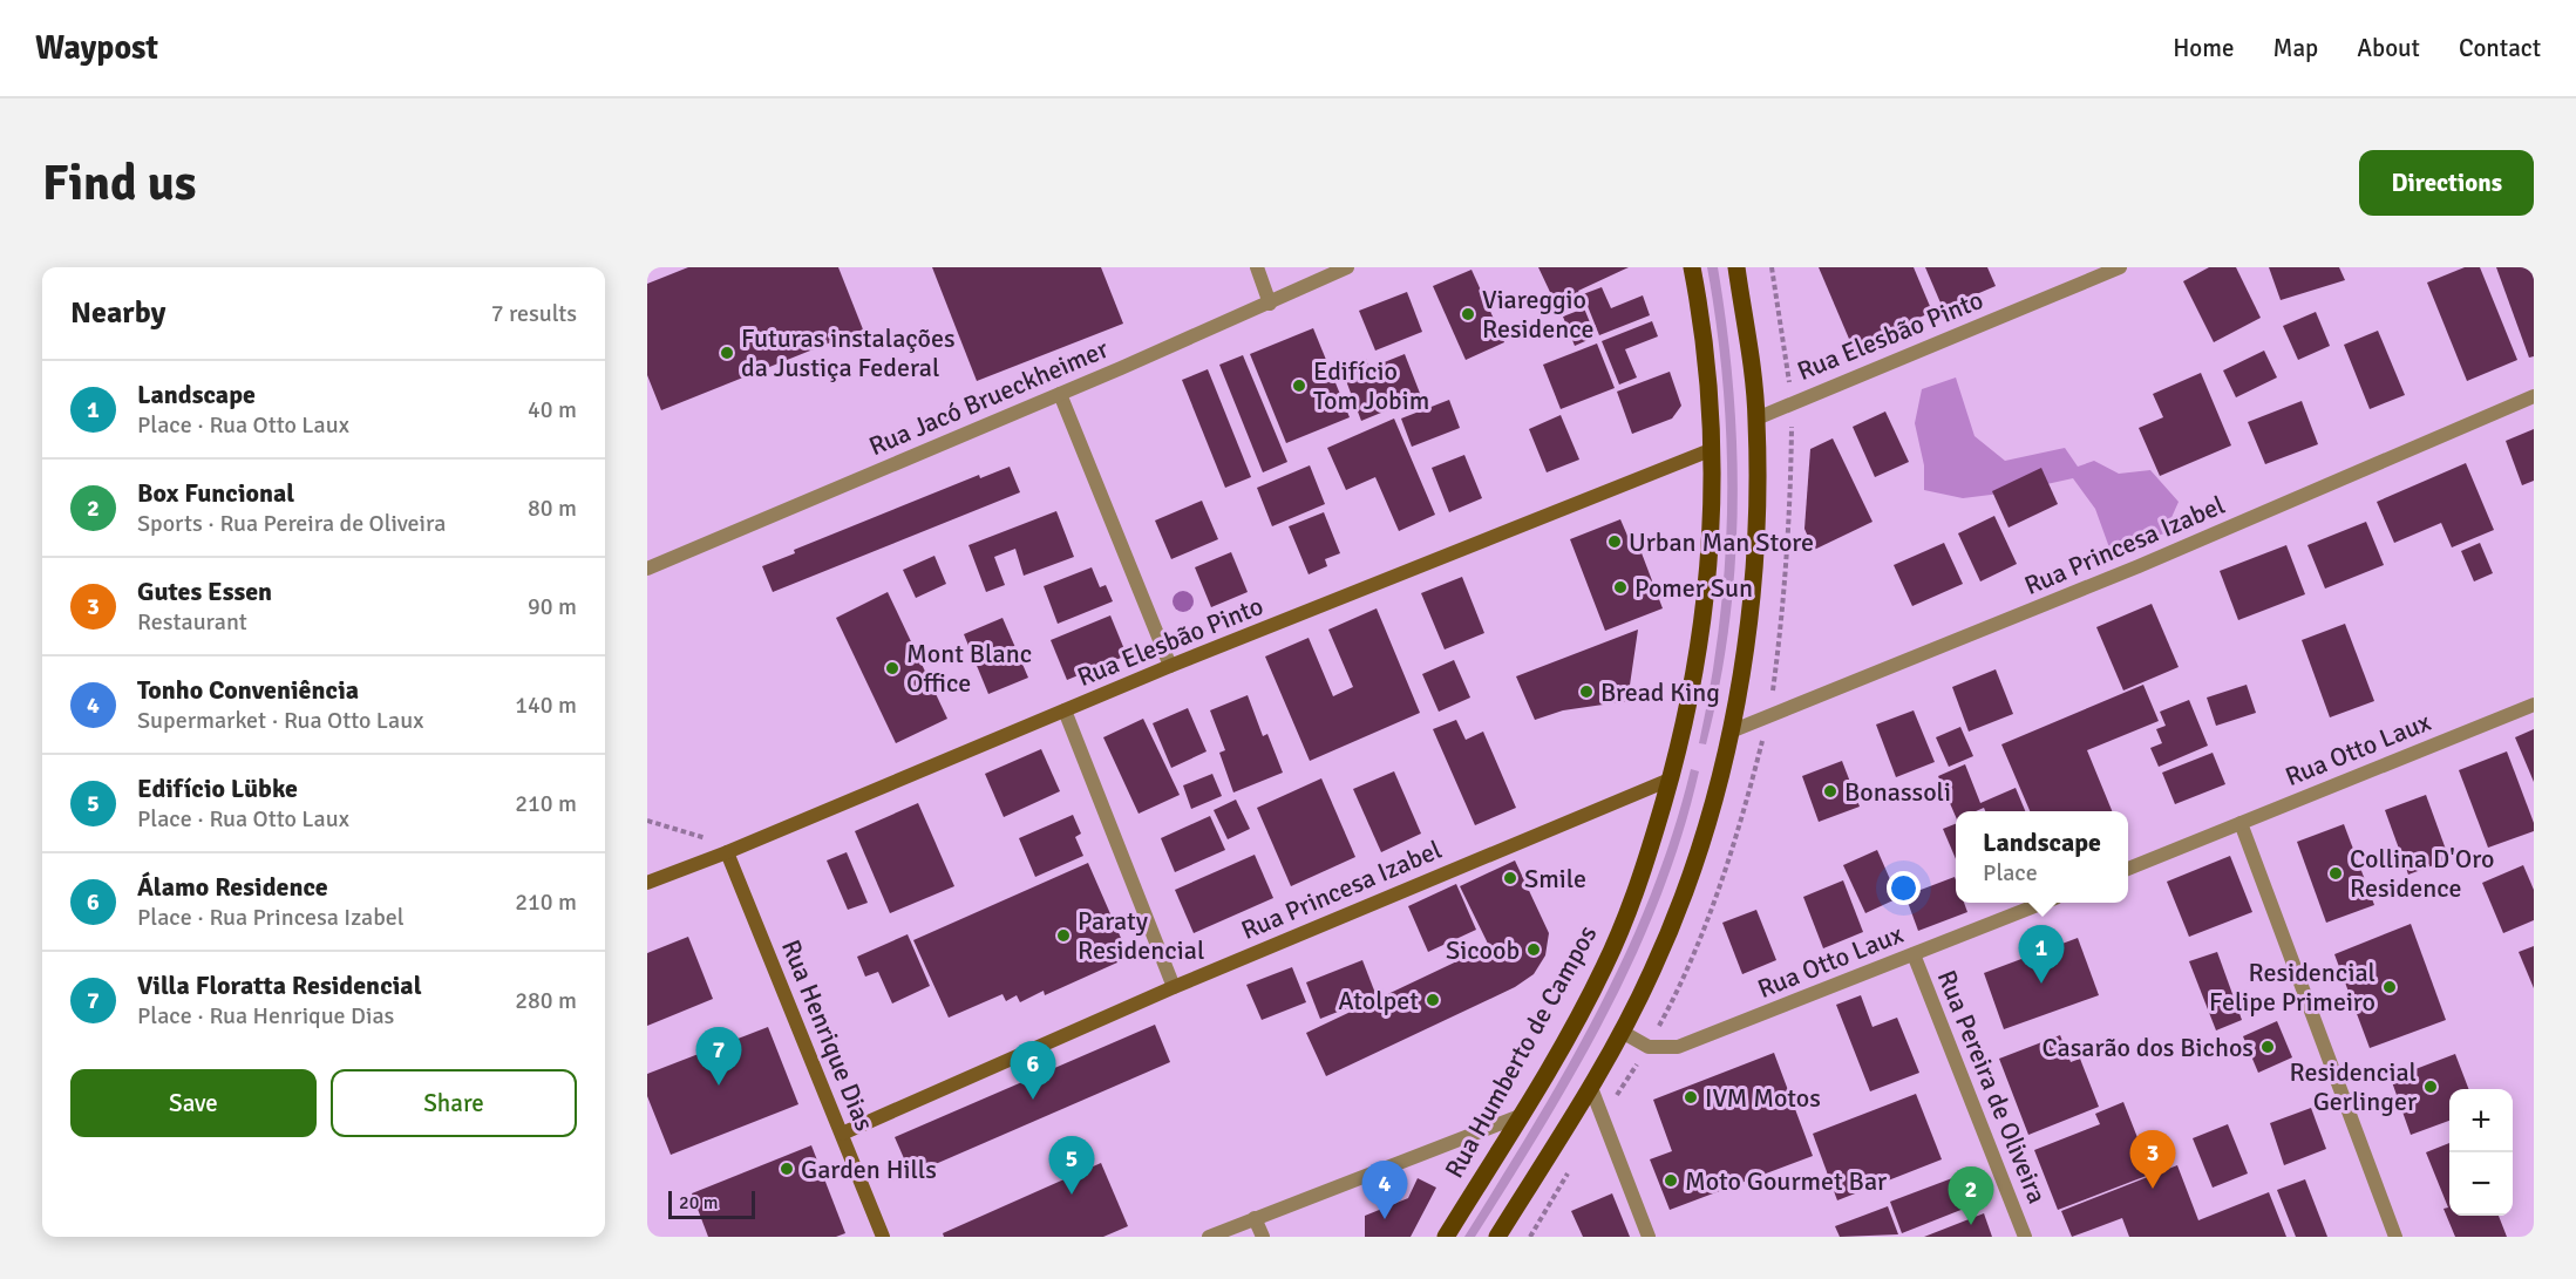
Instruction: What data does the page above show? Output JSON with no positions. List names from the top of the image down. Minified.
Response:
{"streets":{"main road":["Rua Humberto de Campos"],"street":["Rua Elesbão Pinto","Rua Jacó Brueckheimer","Rua Princesa Izabel","Rua Otto Laux","Rua Henrique Dias","Rua Pereira de Oliveira"]},"crossings":[["Rua Elesbão Pinto","Rua Henrique Dias"],["Rua Elesbão Pinto","Rua Humberto de Campos"],["Rua Princesa Izabel","Rua Henrique Dias"],["Rua Princesa Izabel","Rua Humberto de Campos"],["Rua Otto Laux","Rua Pereira de Oliveira"]],"places":["Viareggio Residence","Futuras instalações da Justiça Federal","Edifício Tom Jobim","Urban Man Store","Pomer Sun","Mont Blanc Office","Bread King","Bonassoli","Collina D'Oro Residence","Smile","Paraty Residencial","Sicoob","Residencial Felipe Primeiro","Atolpet","Casarão dos Bichos","Residencial Gerlinger","IVM Motos","Garden Hills","Moto Gourmet Bar"],"scale_bar":"20 m","page":{"header":"Waypost","nav":["Home","Map","About","Contact"],"buttons":["Directions",["Save","Share"]],"title":"Find us","heading":["Nearby","7 results"],"list":[{"mark":"1","name":"Landscape","note":"Place · Rua Otto Laux","value":"40 m"},{"mark":"2","name":"Box Funcional","note":"Sports · Rua Pereira de Oliveira","value":"80 m"},{"mark":"3","name":"Gutes Essen","note":"Restaurant","value":"90 m"},{"mark":"4","name":"Tonho Conveniência","note":"Supermarket · Rua Otto Laux","value":"140 m"},{"mark":"5","name":"Edifício Lübke","note":"Place · Rua Otto Laux","value":"210 m"},{"mark":"6","name":"Álamo Residence","note":"Place · Rua Princesa Izabel","value":"210 m"},{"mark":"7","name":"Villa Floratta Residencial","note":"Place · Rua Henrique Dias","value":"280 m"}],"popup":["Landscape","Place"],"pins":["1","7","6","3","5","4","2"],"map_buttons":["+","−"],"scale":"20 m"}}
